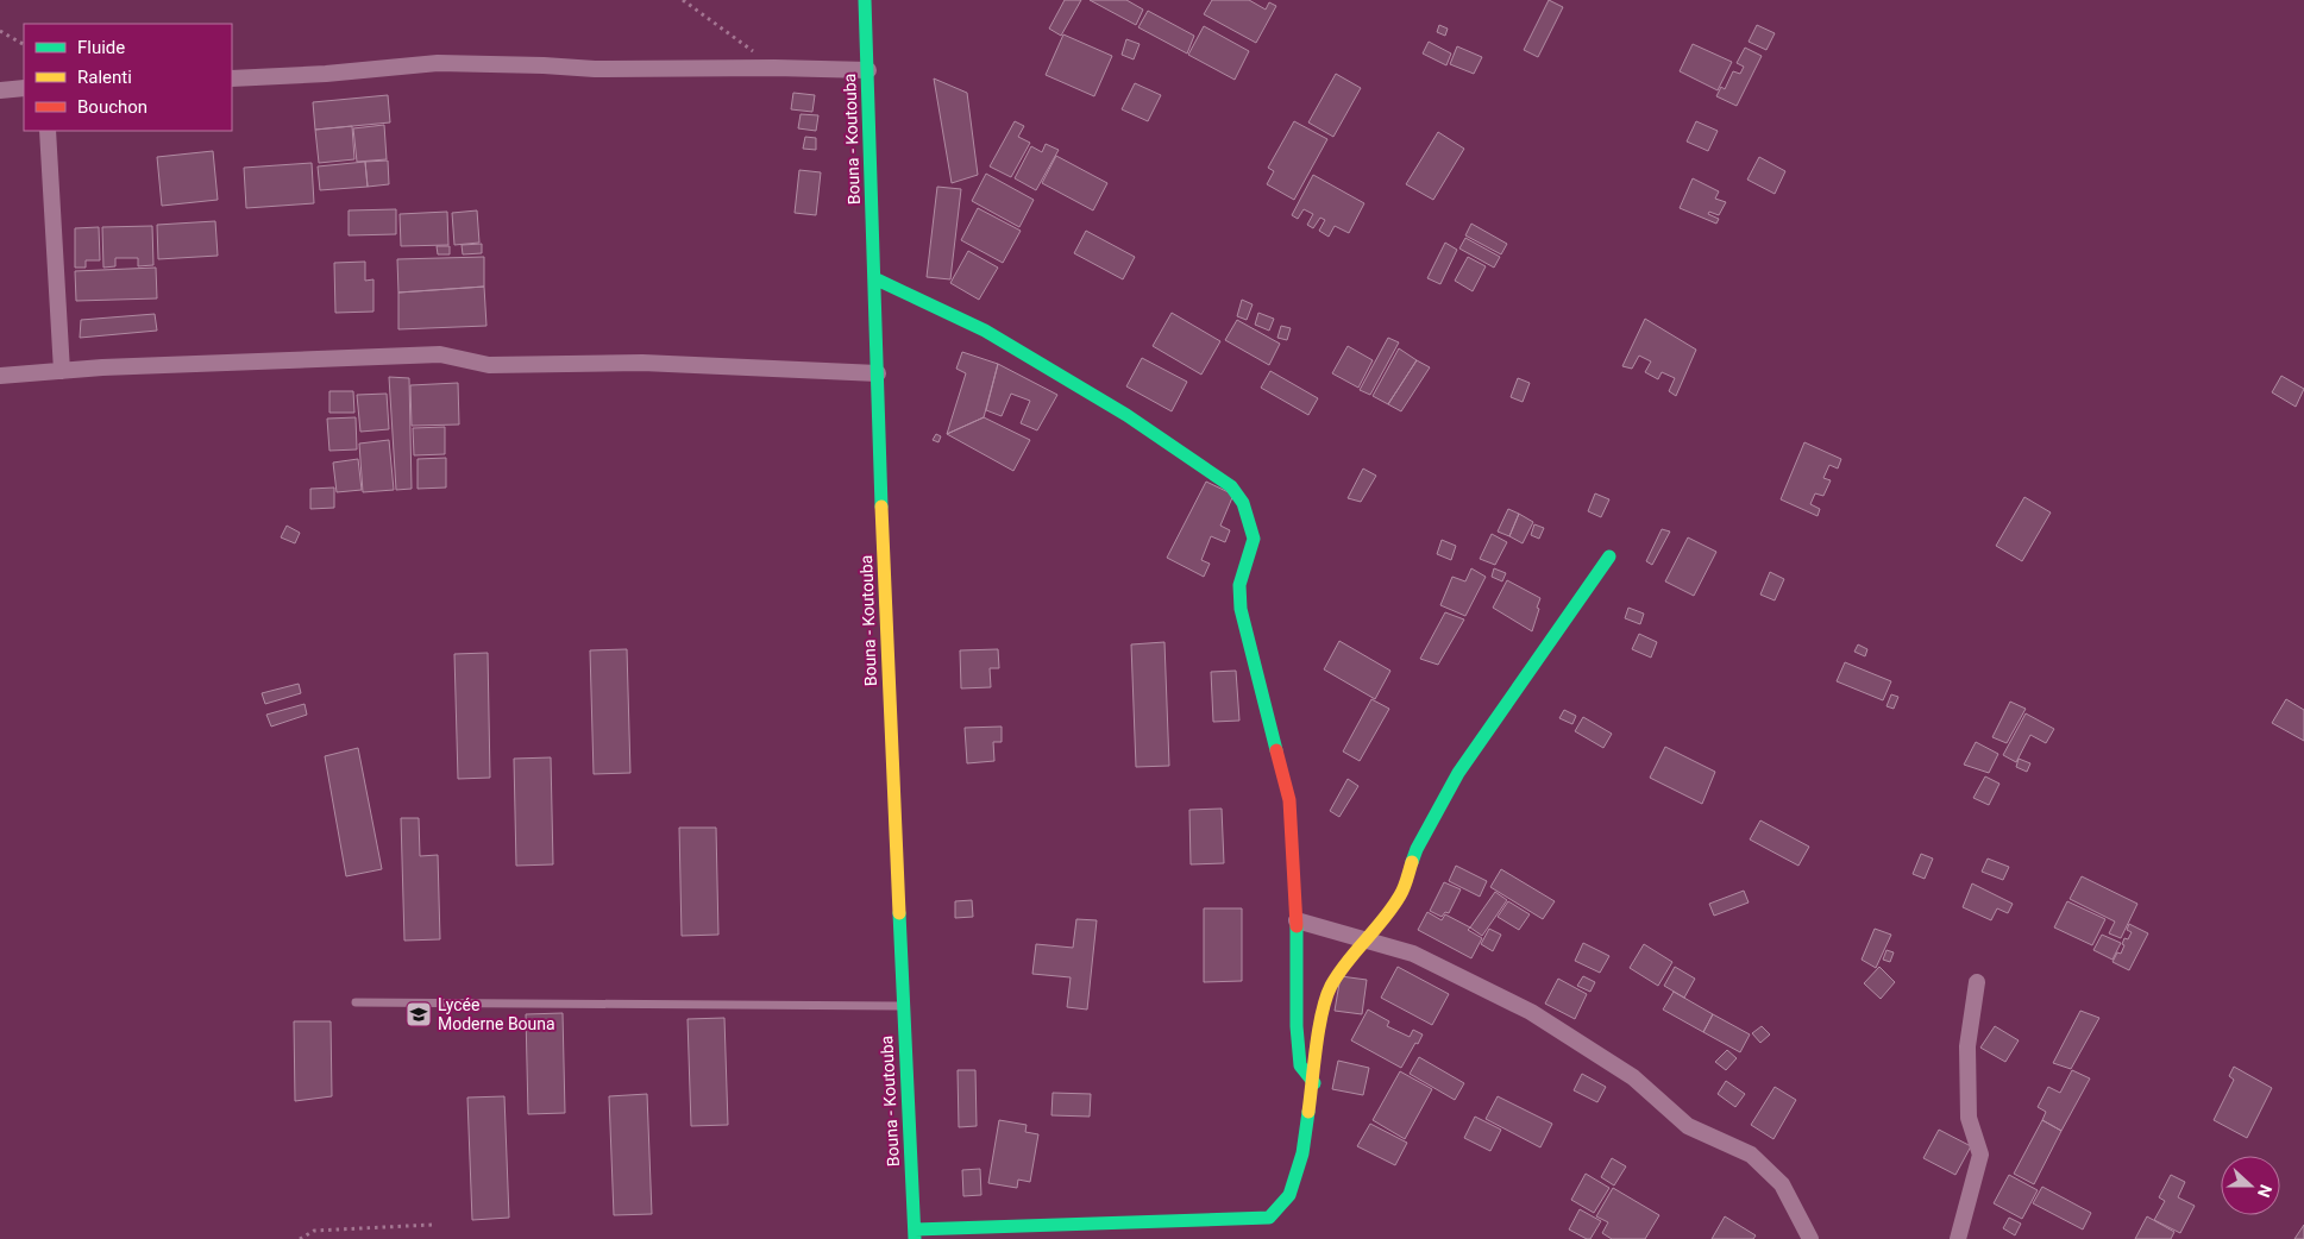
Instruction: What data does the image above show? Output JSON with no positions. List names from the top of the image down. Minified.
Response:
{"streets":{"street":["Bouna - Koutouba"]},"places":{"school or university":["Lycée Moderne Bouna"]},"legend":["Fluide","Ralenti","Bouchon"],"north":"right"}
